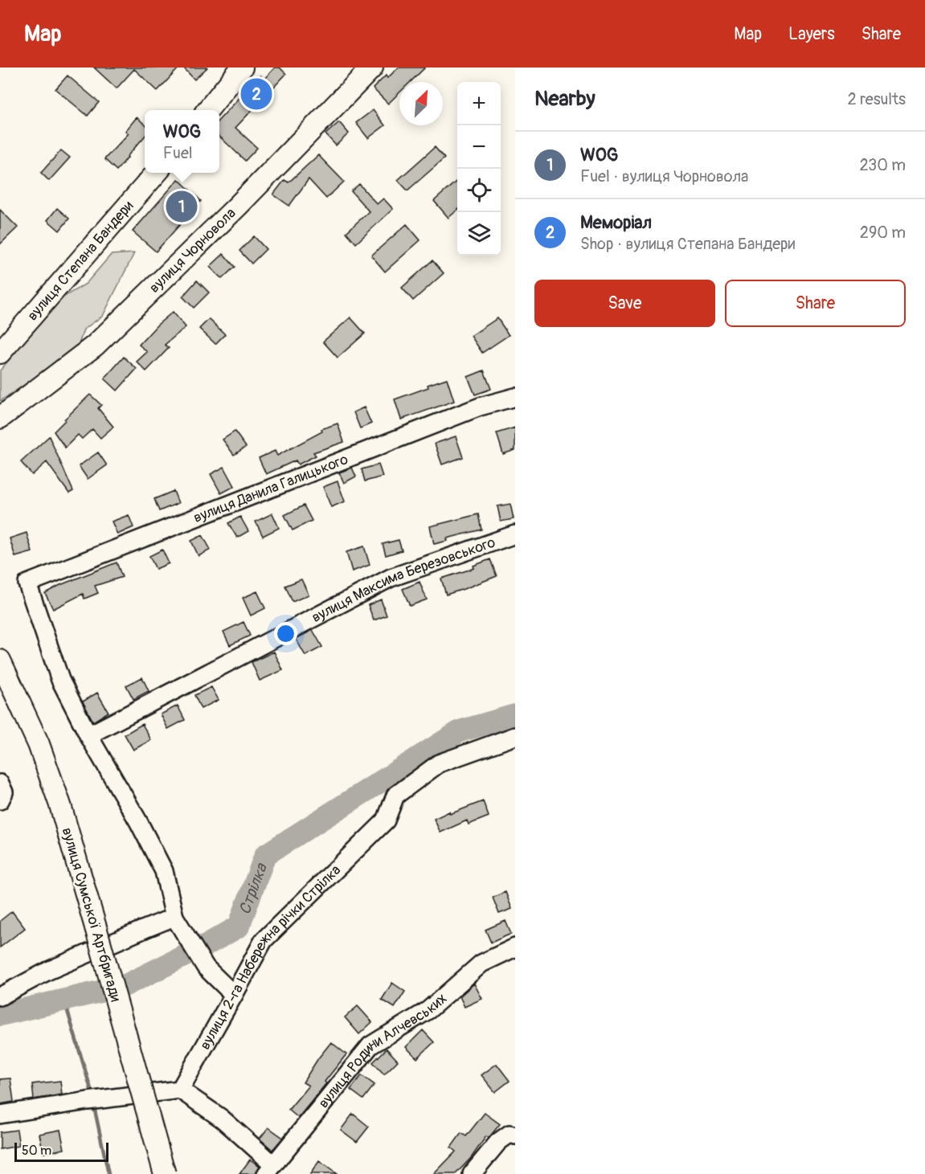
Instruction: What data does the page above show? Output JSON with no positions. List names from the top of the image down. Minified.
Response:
{"streets":{"main road":["вулиця Чорновола","вулиця Степана Бандери","вулиця Сумської Артбригади"],"street":["вулиця Данила Галицького","вулиця Максима Березовського","вулиця 2-га Набережна річки Стрілка","вулиця Родини Алчевських"]},"crossings":[["вулиця Данила Галицького","вулиця Максима Березовського"]],"water":["Стрілка"],"scale_bar":"50 m","north":"top right","page":{"header":"Map","nav":["Map","Layers","Share"],"heading":["Nearby","2 results"],"pins":["2","1"],"map_buttons":["+","−"],"popup":["WOG","Fuel"],"list":[{"mark":"1","name":"WOG","note":"Fuel · вулиця Чорновола","value":"230 m"},{"mark":"2","name":"Меморіал","note":"Shop · вулиця Степана Бандери","value":"290 m"}],"buttons":["Save","Share"],"scale":"50 m"}}
